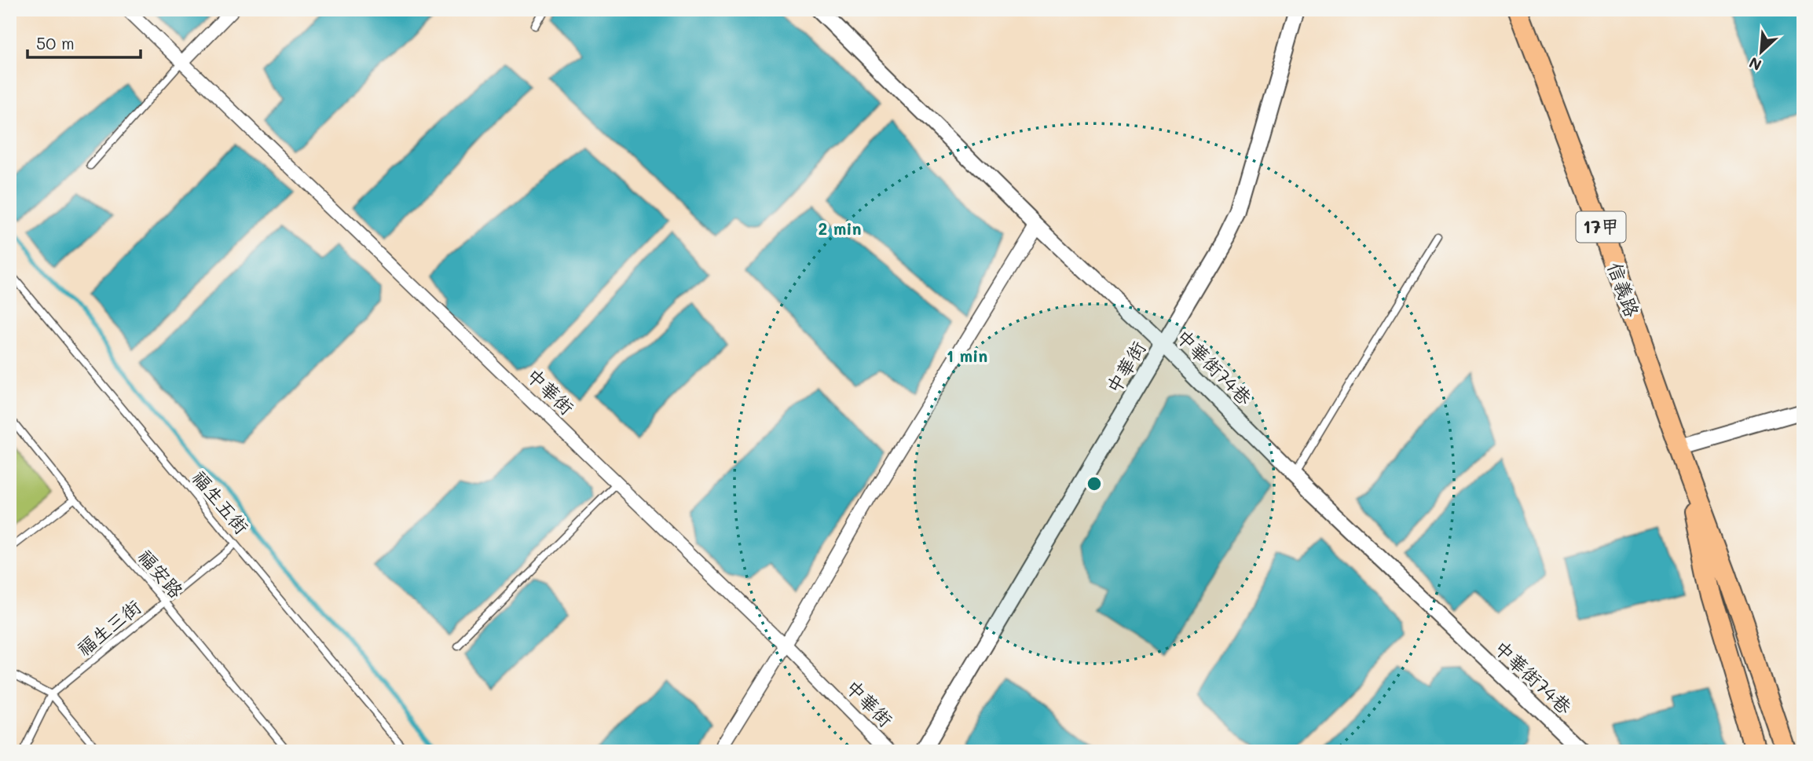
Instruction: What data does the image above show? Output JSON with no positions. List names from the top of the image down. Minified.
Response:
{"streets":{"main road":["17甲","信義路"],"street":["中華街","中華街74巷"],"lane":["福生五街","福安路","福生三街"]},"crossings":[["中華街","中華街74巷"],["福生五街","福生三街"],["福安路","福生三街"]],"scale_bar":"50 m","north":"bottom left","rings":["2 min","1 min"]}
